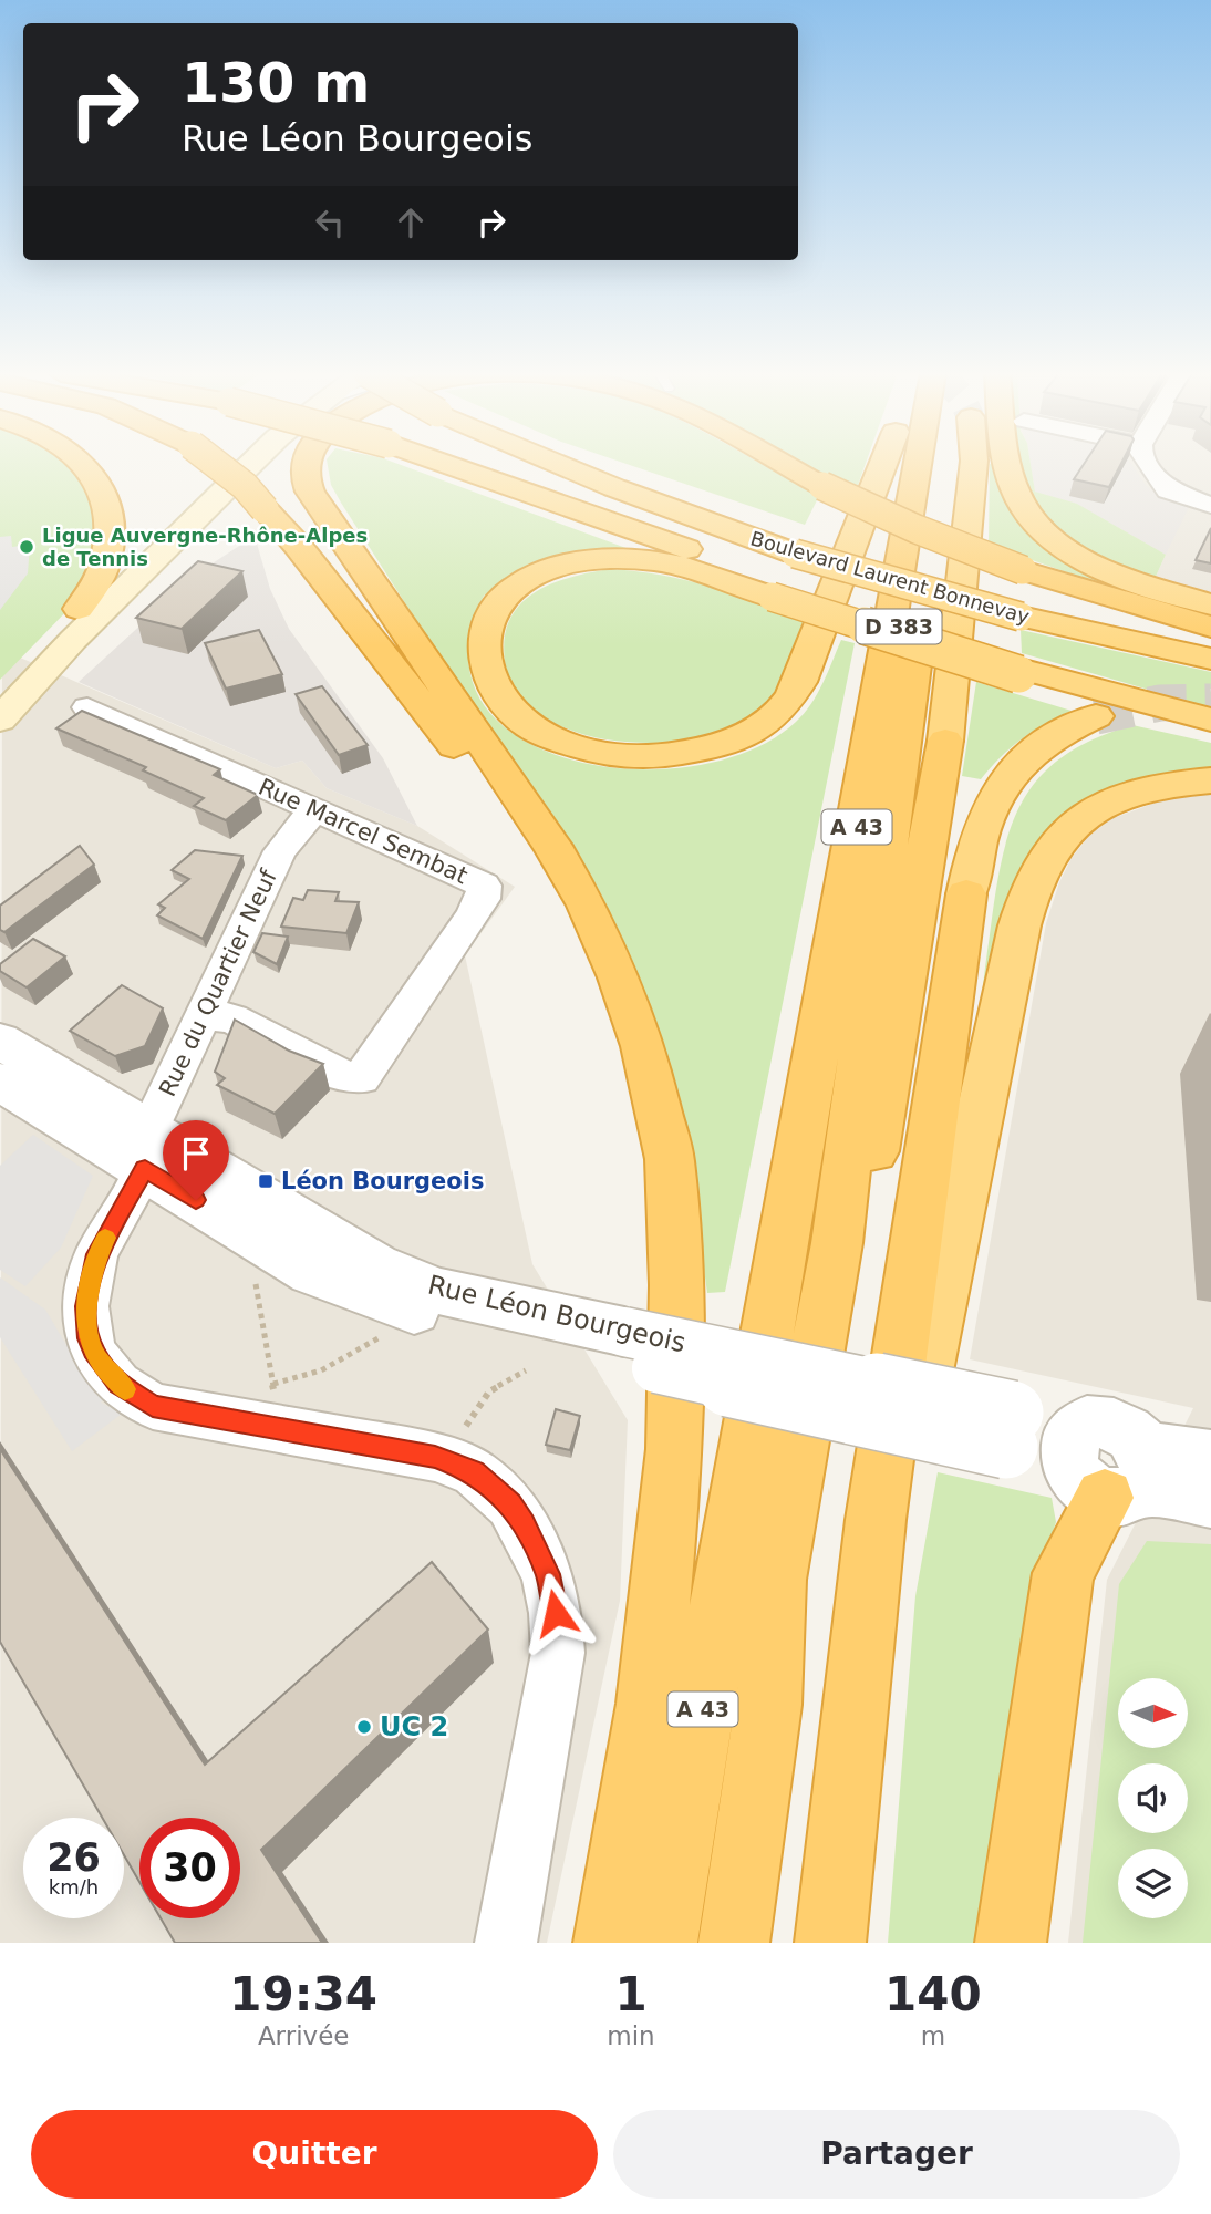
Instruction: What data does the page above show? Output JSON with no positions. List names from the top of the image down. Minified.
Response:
{"streets":{"highway":["Boulevard Laurent Bonnevay","D 383","A 43"],"street":["Rue Marcel Sembat","Rue du Quartier Neuf","Rue Léon Bourgeois"]},"crossings":[["Rue Marcel Sembat","Rue du Quartier Neuf"],["Rue du Quartier Neuf","Rue Léon Bourgeois"]],"places":{"other":["Ligue Auvergne-Rhône-Alpes de Tennis","UC 2"],"transit":["Léon Bourgeois"]},"north":"right","page":{"turn":["130 m","Rue Léon Bourgeois"],"speed":"26 km/h","limit":"30","eta":["19:34","Arrivée","1","min","140","m"],"buttons":["Quitter","Partager"]}}
